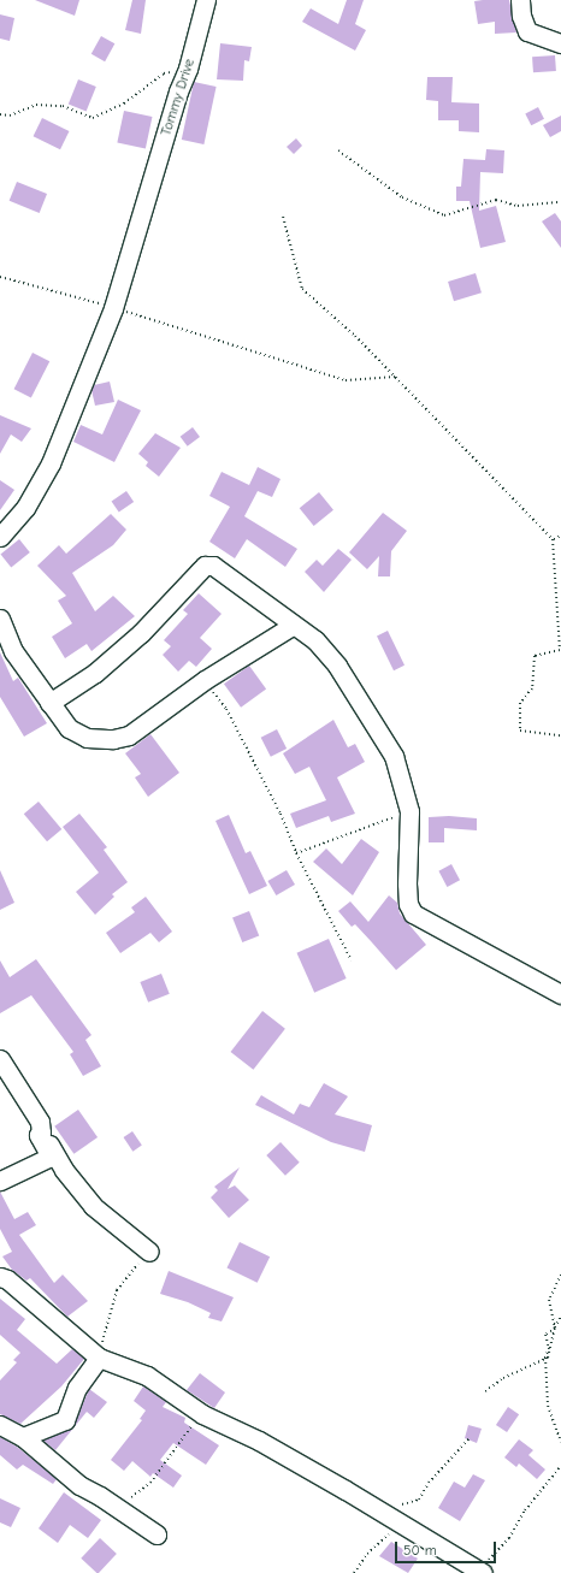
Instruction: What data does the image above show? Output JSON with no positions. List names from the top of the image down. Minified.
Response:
{"streets":{"street":["Tommy Drive"]},"scale_bar":"50 m"}
